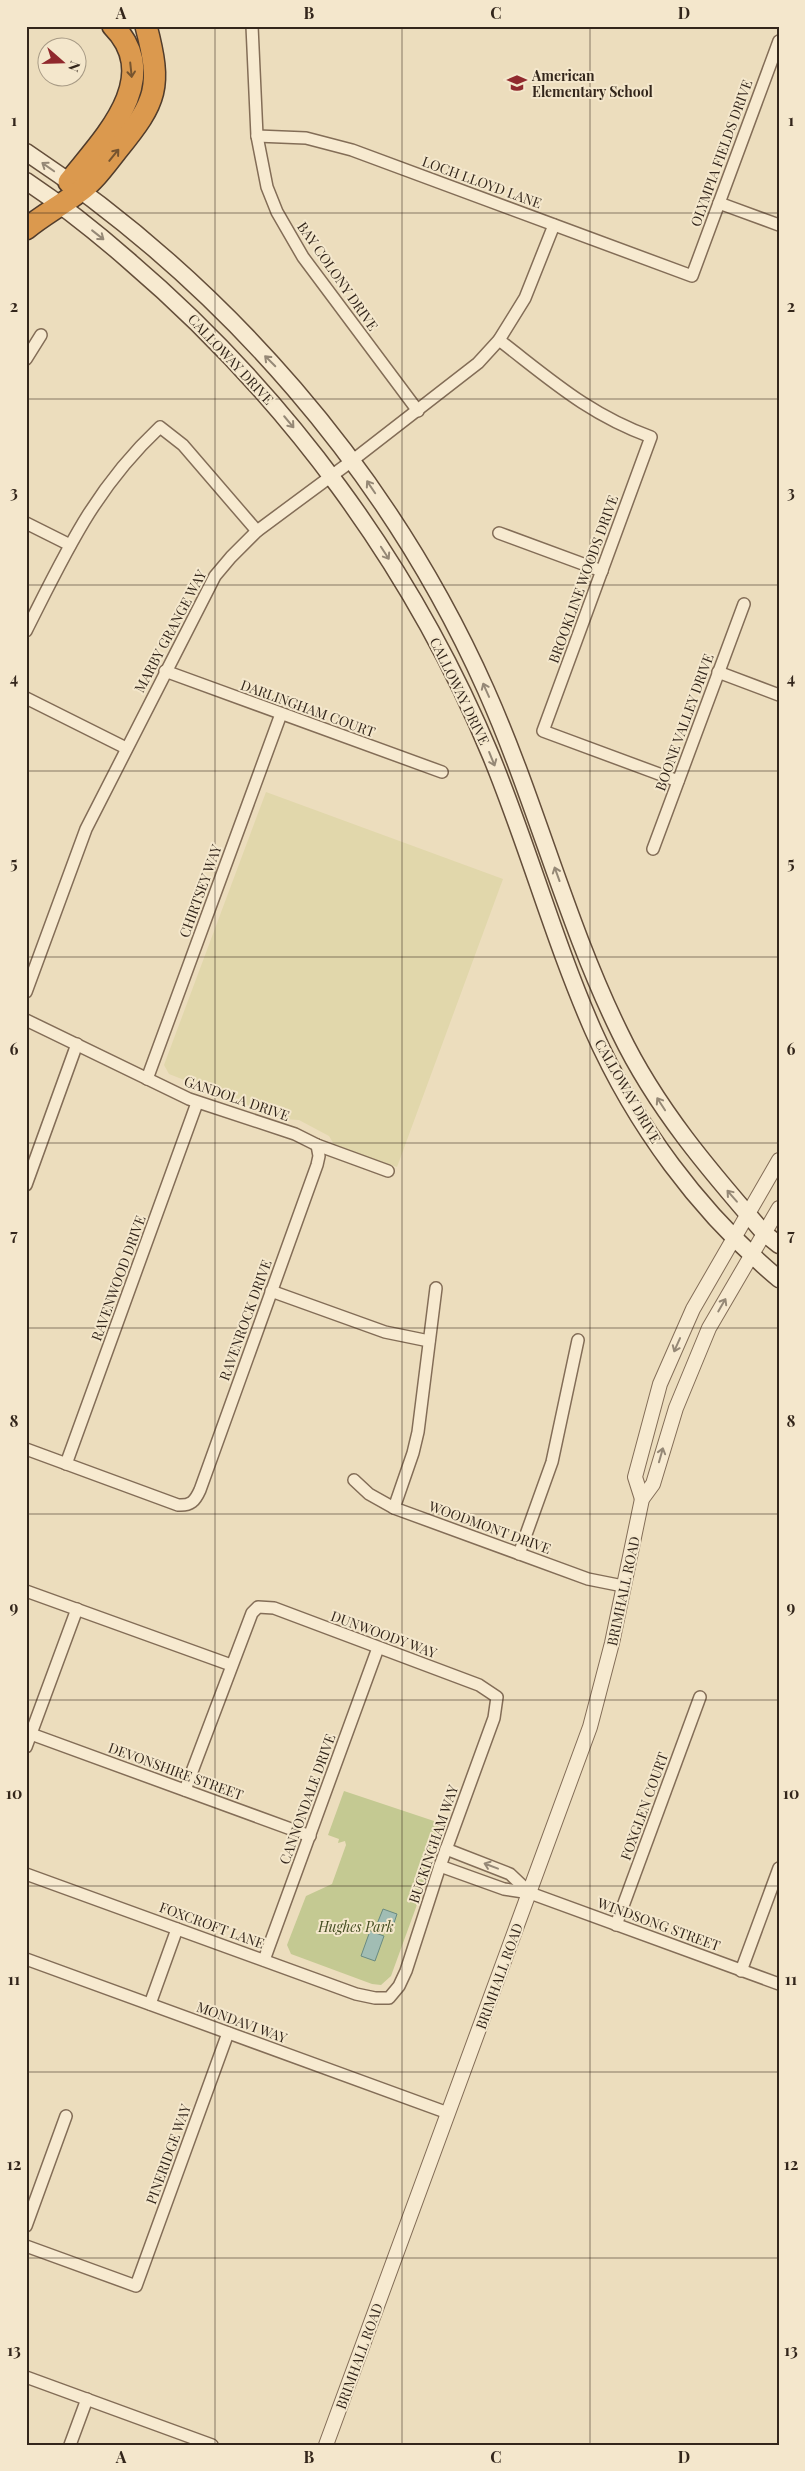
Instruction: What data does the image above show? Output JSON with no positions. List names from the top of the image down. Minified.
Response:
{"streets":{"main road":["CALLOWAY DRIVE"],"street":["OLYMPIA FIELDS DRIVE","LOCH LLOYD LANE","BAY COLONY DRIVE","BROOKLINE WOODS DRIVE","MARBY GRANGE WAY","DARLINGHAM COURT","BOONE VALLEY DRIVE","CHIRTSEY WAY","GANDOLA DRIVE","RAVENWOOD DRIVE","RAVENROCK DRIVE","WOODMONT DRIVE","BRIMHALL ROAD","DUNWOODY WAY","DEVONSHIRE STREET","CANNONDALE DRIVE","FOXGLEN COURT","BUCKINGHAM WAY","WINDSONG STREET","FOXCROFT LANE","MONDAVI WAY","PINERIDGE WAY"]},"crossings":[["OLYMPIA FIELDS DRIVE","LOCH LLOYD LANE"],["LOCH LLOYD LANE","BAY COLONY DRIVE"],["LOCH LLOYD LANE","MARBY GRANGE WAY"],["BAY COLONY DRIVE","MARBY GRANGE WAY"],["CALLOWAY DRIVE","MARBY GRANGE WAY"],["CALLOWAY DRIVE","BRIMHALL ROAD"],["BROOKLINE WOODS DRIVE","MARBY GRANGE WAY"],["BROOKLINE WOODS DRIVE","BOONE VALLEY DRIVE"],["MARBY GRANGE WAY","DARLINGHAM COURT"],["DARLINGHAM COURT","CHIRTSEY WAY"],["CHIRTSEY WAY","GANDOLA DRIVE"],["GANDOLA DRIVE","RAVENWOOD DRIVE"],["GANDOLA DRIVE","RAVENROCK DRIVE"],["RAVENWOOD DRIVE","RAVENROCK DRIVE"],["WOODMONT DRIVE","BRIMHALL ROAD"],["BRIMHALL ROAD","WINDSONG STREET"],["BRIMHALL ROAD","MONDAVI WAY"],["DUNWOODY WAY","CANNONDALE DRIVE"],["DUNWOODY WAY","BUCKINGHAM WAY"],["DEVONSHIRE STREET","CANNONDALE DRIVE"],["CANNONDALE DRIVE","FOXCROFT LANE"],["FOXGLEN COURT","WINDSONG STREET"],["BUCKINGHAM WAY","WINDSONG STREET"],["BUCKINGHAM WAY","FOXCROFT LANE"],["MONDAVI WAY","PINERIDGE WAY"]],"parks":["Hughes Park"],"places":{"school or university":["American Elementary School"]},"north":"right","grid":{"columns":["A","B","C","D"],"rows":["1","2","3","4","5","6","7","8","9","10","11","12","13"]}}
